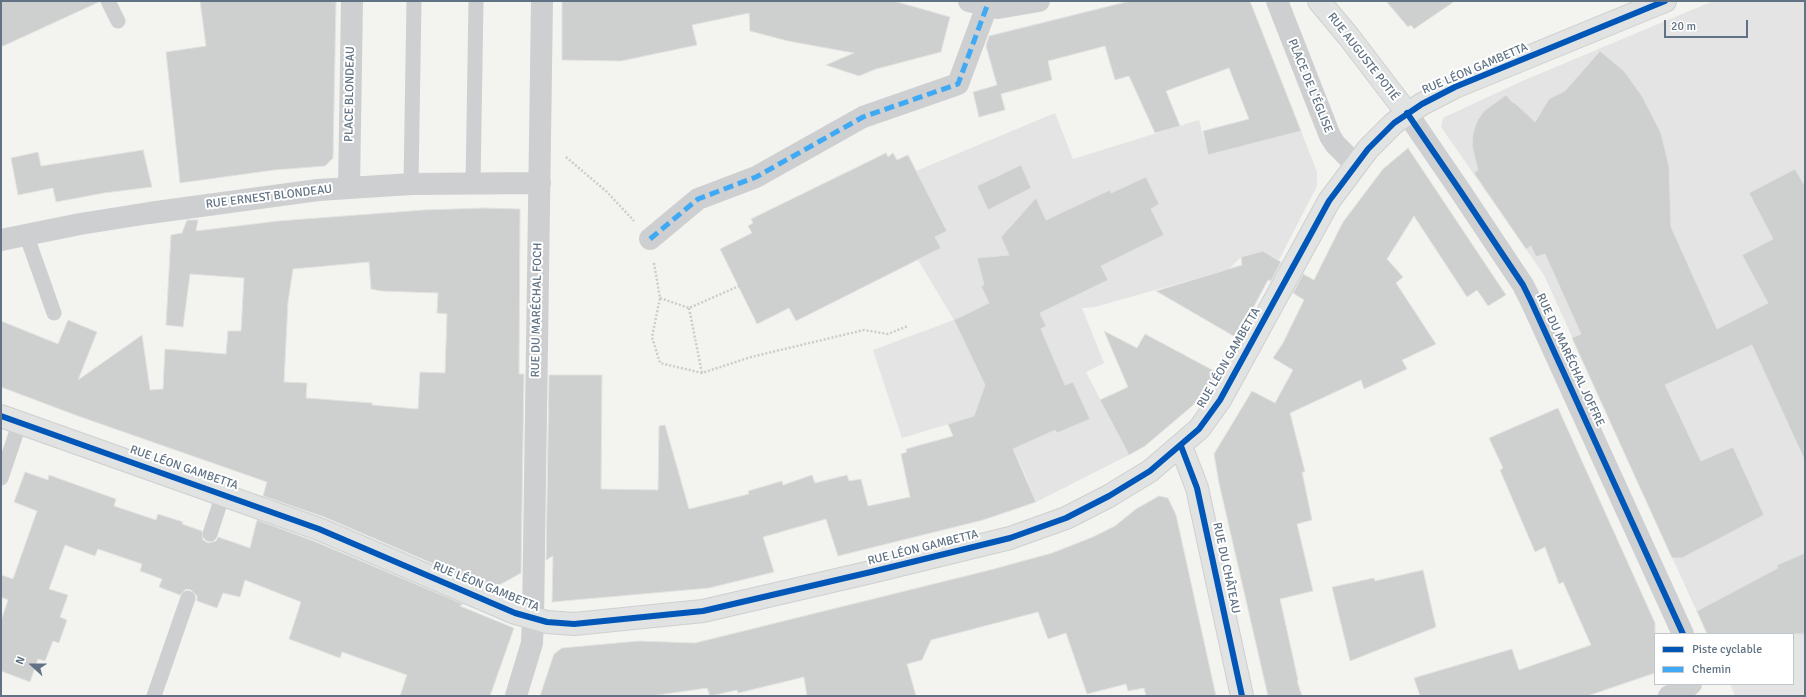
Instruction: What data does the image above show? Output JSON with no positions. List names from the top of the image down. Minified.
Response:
{"streets":{"street":["RUE AUGUSTE POTIÉ","RUE LÉON GAMBETTA","PLACE DE L'ÉGLISE","PLACE BLONDEAU","RUE ERNEST BLONDEAU","RUE DU MARÉCHAL FOCH","RUE DU MARÉCHAL JOFFRE","RUE DU CHÂTEAU"]},"crossings":[["RUE AUGUSTE POTIÉ","RUE LÉON GAMBETTA"],["RUE AUGUSTE POTIÉ","RUE DU MARÉCHAL JOFFRE"],["RUE LÉON GAMBETTA","PLACE DE L'ÉGLISE"],["RUE LÉON GAMBETTA","RUE DU MARÉCHAL FOCH"],["RUE LÉON GAMBETTA","RUE DU MARÉCHAL JOFFRE"],["RUE LÉON GAMBETTA","RUE DU CHÂTEAU"],["PLACE BLONDEAU","RUE ERNEST BLONDEAU"],["RUE ERNEST BLONDEAU","RUE DU MARÉCHAL FOCH"]],"legend":["Piste cyclable","Chemin"],"scale_bar":"20 m","north":"left"}
